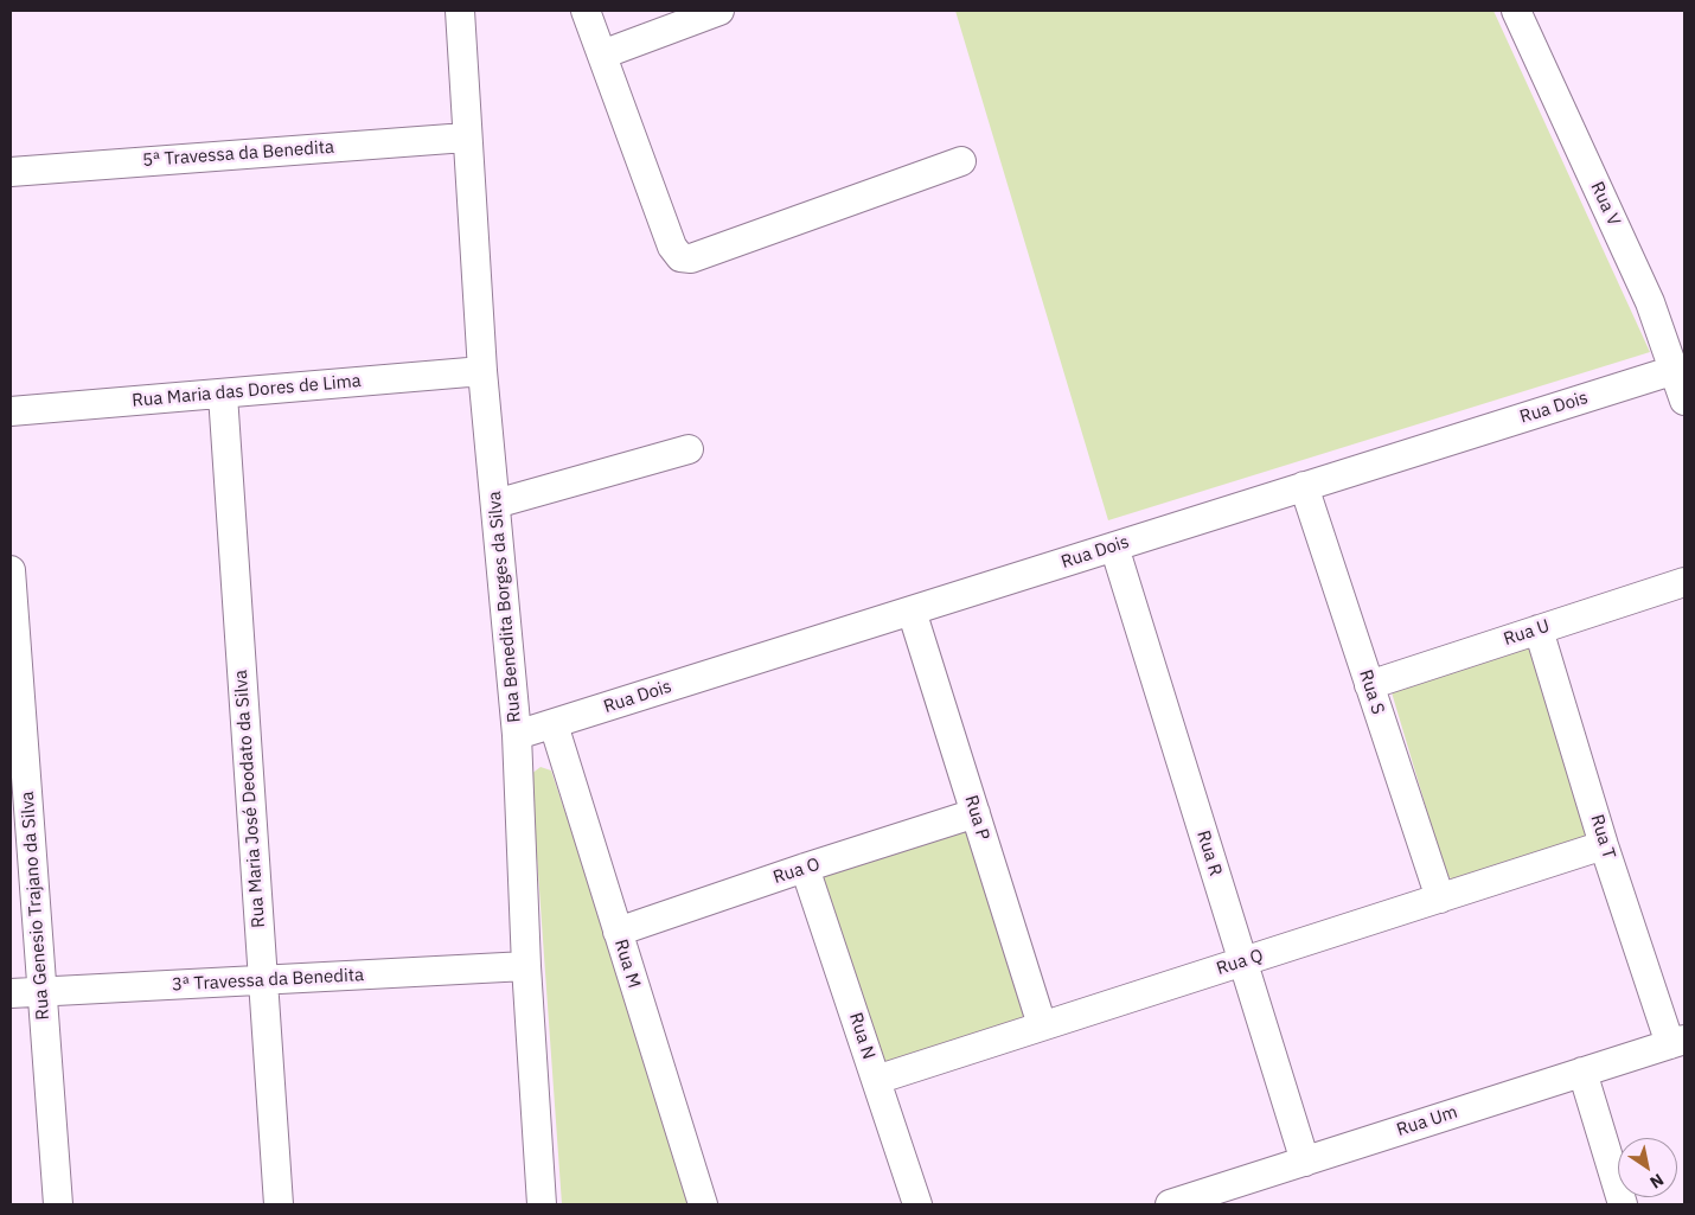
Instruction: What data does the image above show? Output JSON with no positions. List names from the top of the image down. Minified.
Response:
{"streets":{"street":["5ª Travessa da Benedita","Rua V","Rua Maria das Dores de Lima","Rua Dois","Rua Benedita Borges da Silva","Rua U","Rua S","Rua Maria José Deodato da Silva","Rua P","Rua T","Rua R","Rua O","Rua Genesio Trajano da Silva","Rua Q","Rua M","3ª Travessa da Benedita","Rua N","Rua Um"]},"crossings":[["5ª Travessa da Benedita","Rua Benedita Borges da Silva"],["Rua V","Rua Dois"],["Rua Maria das Dores de Lima","Rua Benedita Borges da Silva"],["Rua Maria das Dores de Lima","Rua Maria José Deodato da Silva"],["Rua Dois","Rua Benedita Borges da Silva"],["Rua Dois","Rua S"],["Rua Dois","Rua P"],["Rua Dois","Rua R"],["Rua Dois","Rua M"],["Rua Benedita Borges da Silva","3ª Travessa da Benedita"],["Rua U","Rua S"],["Rua U","Rua T"],["Rua S","Rua Q"],["Rua Maria José Deodato da Silva","3ª Travessa da Benedita"],["Rua P","Rua O"],["Rua P","Rua Q"],["Rua T","Rua Q"],["Rua T","Rua Um"],["Rua R","Rua Q"],["Rua R","Rua Um"],["Rua O","Rua M"],["Rua O","Rua N"],["Rua Genesio Trajano da Silva","3ª Travessa da Benedita"],["Rua Q","Rua N"]],"north":"bottom right"}
